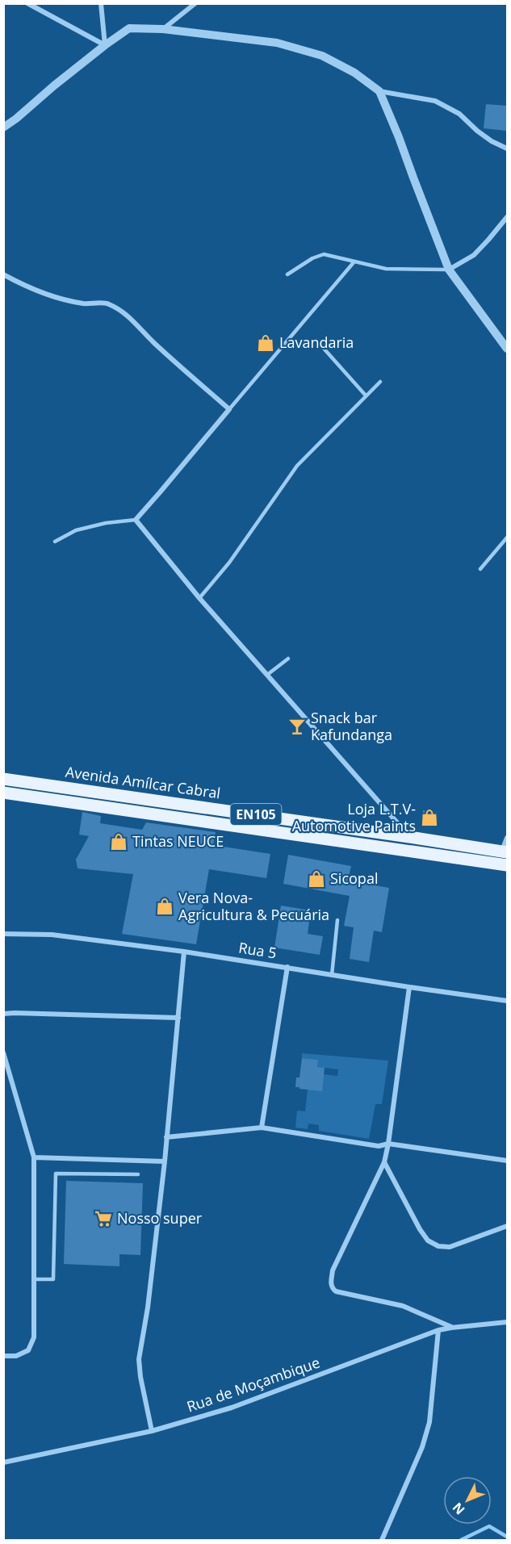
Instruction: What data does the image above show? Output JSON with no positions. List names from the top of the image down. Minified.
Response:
{"streets":{"main road":["Avenida Amílcar Cabral","EN105"],"street":["Rua 5","Rua de Moçambique"]},"places":{"shop":["Lavandaria","Loja L.T.V- Automotive Paints","Tintas NEUCE","Sicopal","Vera Nova- Agricultura & Pecuária"],"bar":["Snack bar Kafundanga"],"supermarket":["Nosso super"]},"north":"bottom left"}
